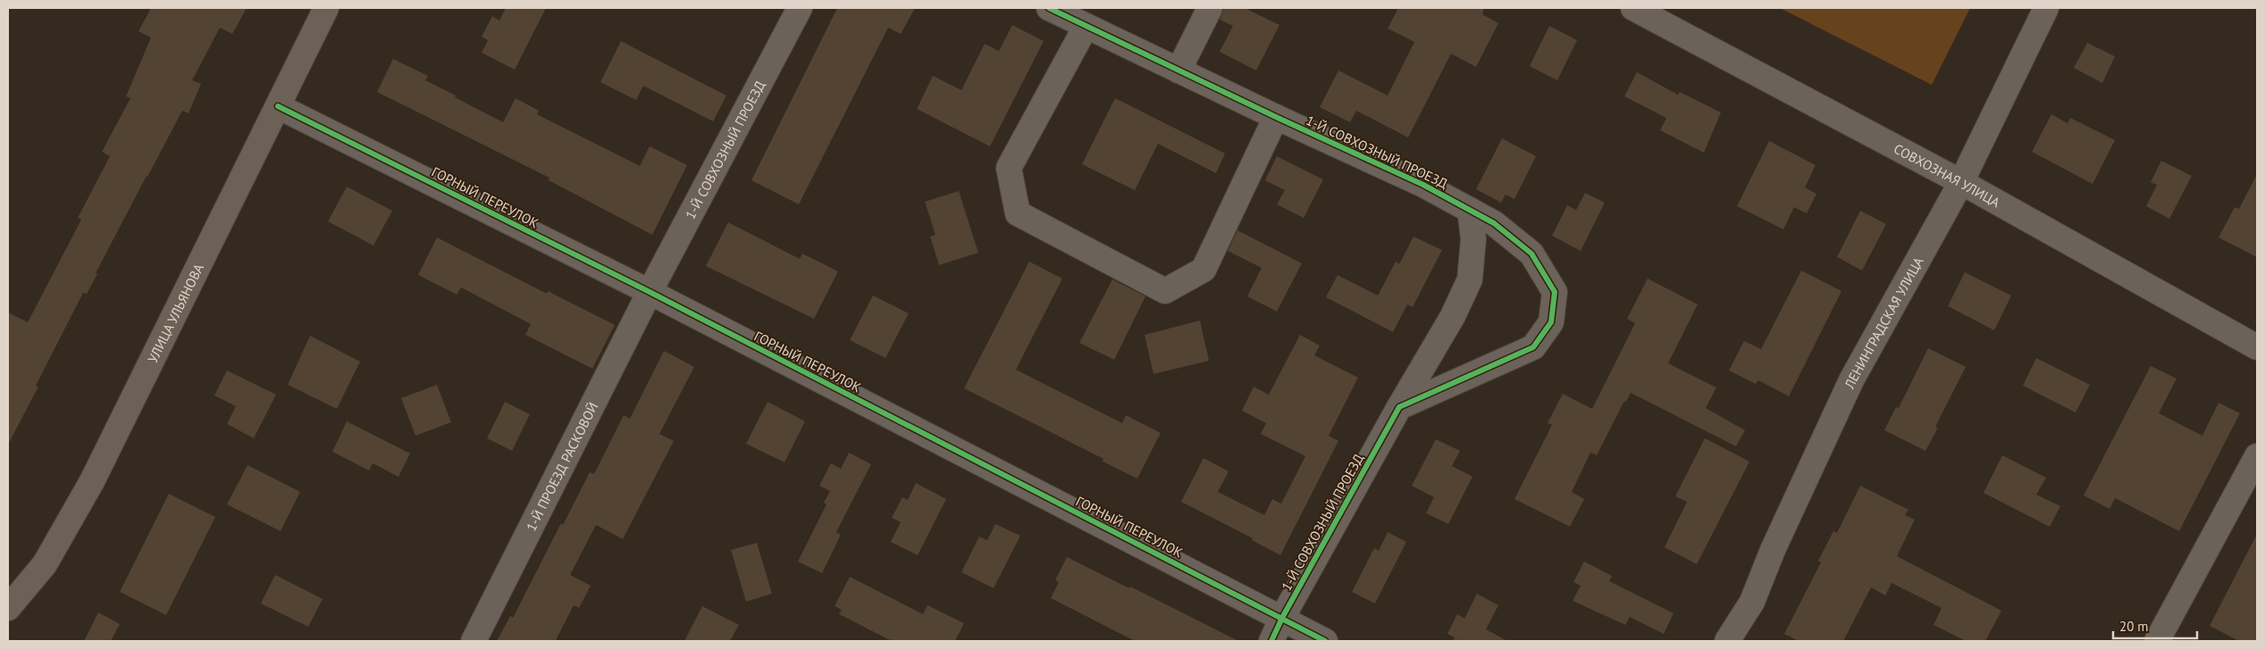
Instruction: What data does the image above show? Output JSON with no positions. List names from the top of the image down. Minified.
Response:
{"streets":{"main road":["УЛИЦА УЛЬЯНОВА"],"street":["1-Й СОВХОЗНЫЙ ПРОЕЗД","СОВХОЗНАЯ УЛИЦА","ГОРНЫЙ ПЕРЕУЛОК","ЛЕНИНГРАДСКАЯ УЛИЦА","1-Й ПРОЕЗД РАСКОВОЙ"]},"crossings":[["1-Й СОВХОЗНЫЙ ПРОЕЗД","ГОРНЫЙ ПЕРЕУЛОК"],["1-Й СОВХОЗНЫЙ ПРОЕЗД","1-Й ПРОЕЗД РАСКОВОЙ"],["СОВХОЗНАЯ УЛИЦА","ЛЕНИНГРАДСКАЯ УЛИЦА"],["ГОРНЫЙ ПЕРЕУЛОК","УЛИЦА УЛЬЯНОВА"],["ГОРНЫЙ ПЕРЕУЛОК","1-Й ПРОЕЗД РАСКОВОЙ"]],"scale_bar":"20 m"}
